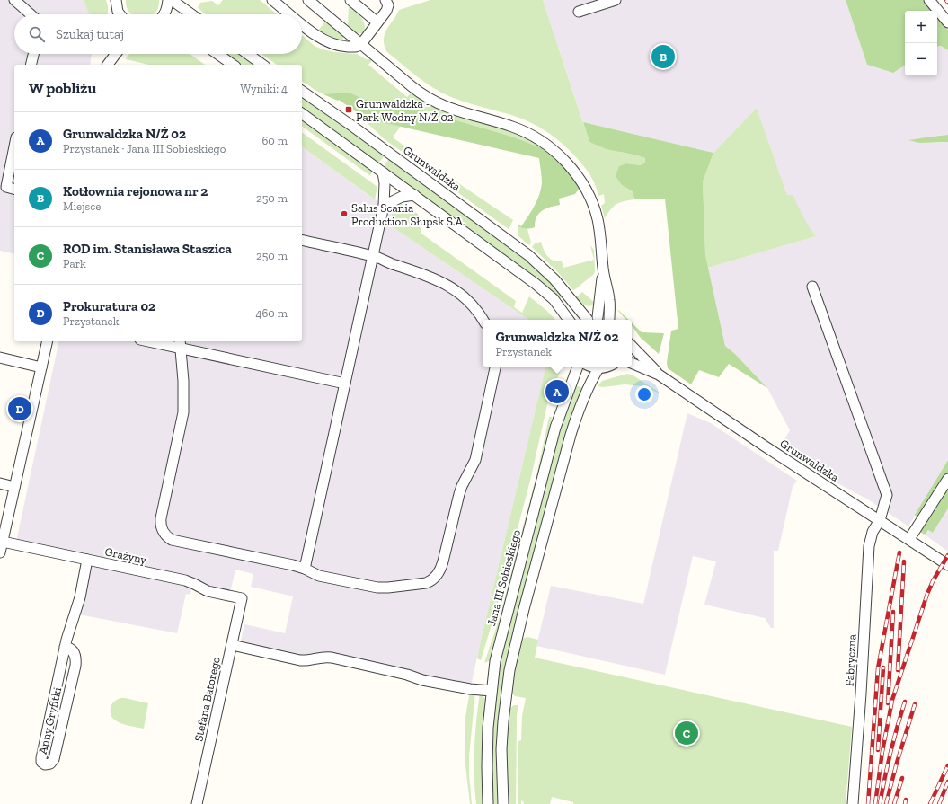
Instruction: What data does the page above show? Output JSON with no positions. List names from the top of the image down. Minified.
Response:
{"streets":{"street":["Grunwaldzka","Grażyny","Jana III Sobieskiego","Fabryczna","Stefana Batorego","Anny Gryfitki"]},"crossings":[["Grunwaldzka","Fabryczna"],["Grażyny","Stefana Batorego"],["Grażyny","Anny Gryfitki"]],"places":{"transit":["Grunwaldzka - Park Wodny N/Ż 02"],"other":["Salus Scania Production Słupsk S.A."]},"page":{"map_buttons":["+","−"],"search":"Szukaj tutaj","pins":["B","A","D","C"],"heading":["W pobliżu","Wyniki: 4"],"list":[{"mark":"A","name":"Grunwaldzka N/Ż 02","note":"Przystanek · Jana III Sobieskiego","value":"60 m"},{"mark":"B","name":"Kotłownia rejonowa nr 2","note":"Miejsce","value":"250 m"},{"mark":"C","name":"ROD im. Stanisława Staszica","note":"Park","value":"250 m"},{"mark":"D","name":"Prokuratura 02","note":"Przystanek","value":"460 m"}],"popup":["Grunwaldzka N/Ż 02","Przystanek"]}}
